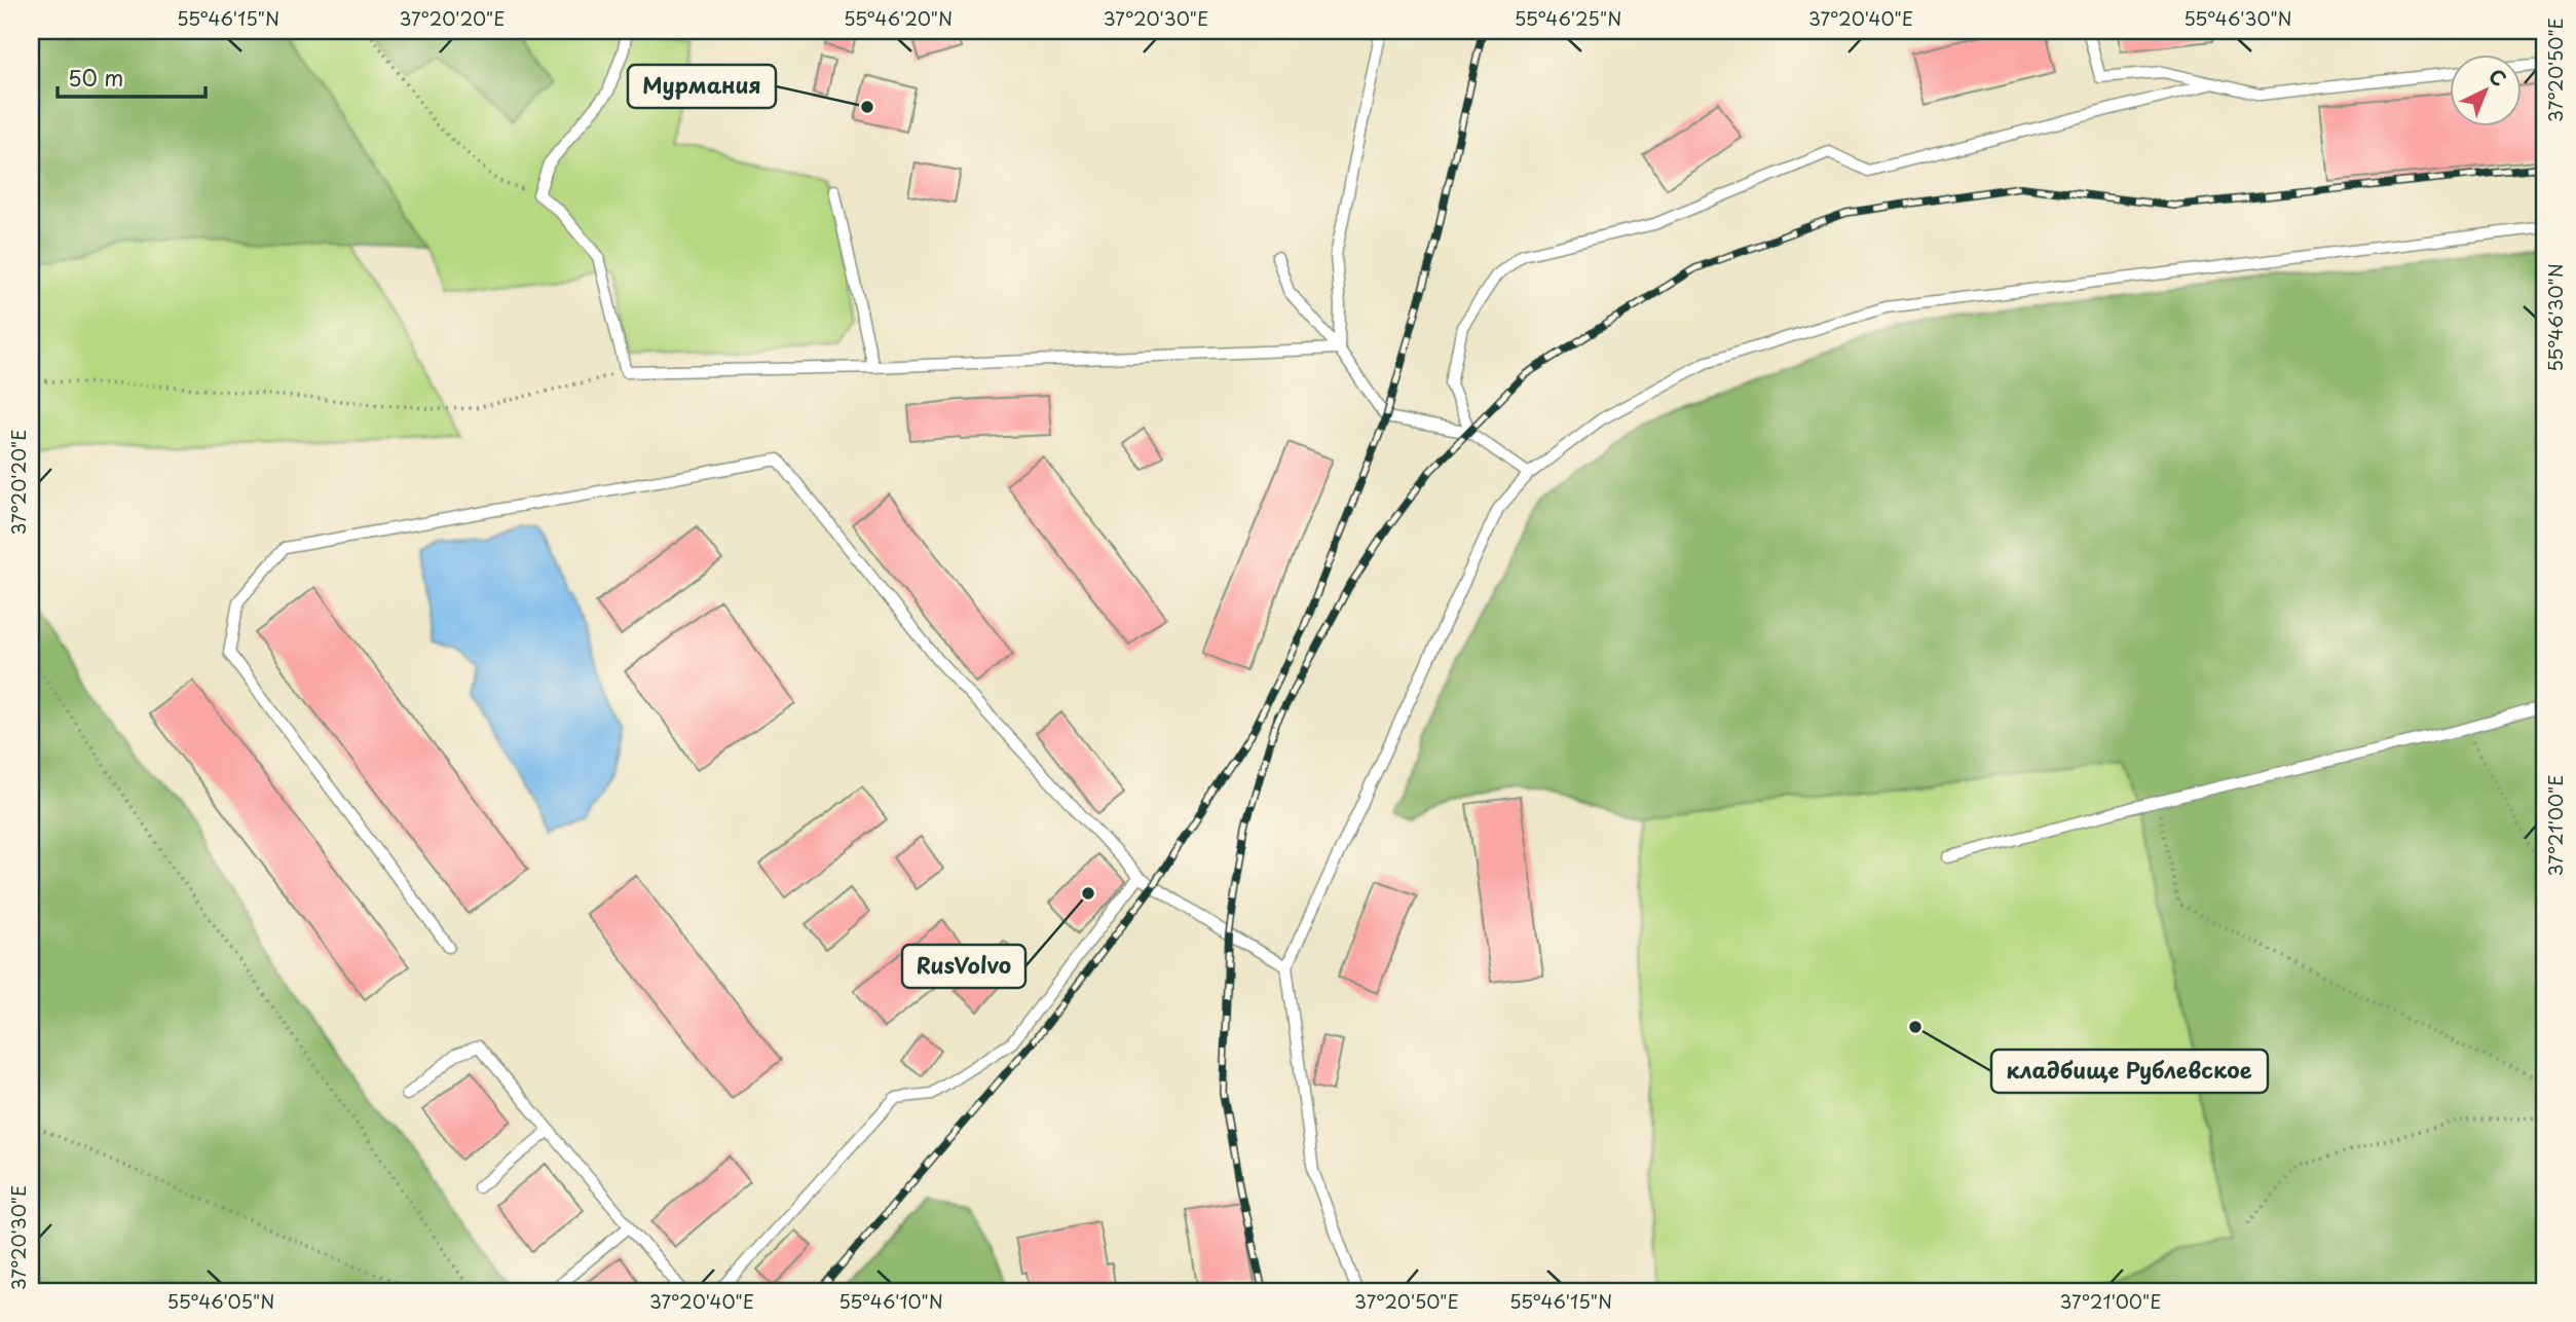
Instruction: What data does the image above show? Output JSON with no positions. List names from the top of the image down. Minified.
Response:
{"places":["Мурмания","RusVolvo","кладбище Рублевское"],"scale_bar":"50 m","north":"top right","coordinates":["55°46'15\"N","37°20'20\"E","55°46'20\"N","37°20'30\"E","55°46'25\"N","37°20'40\"E","55°46'30\"N","37°20'50\"E","37°21'00\"E","55°46'05\"N","55°46'10\"N"]}
